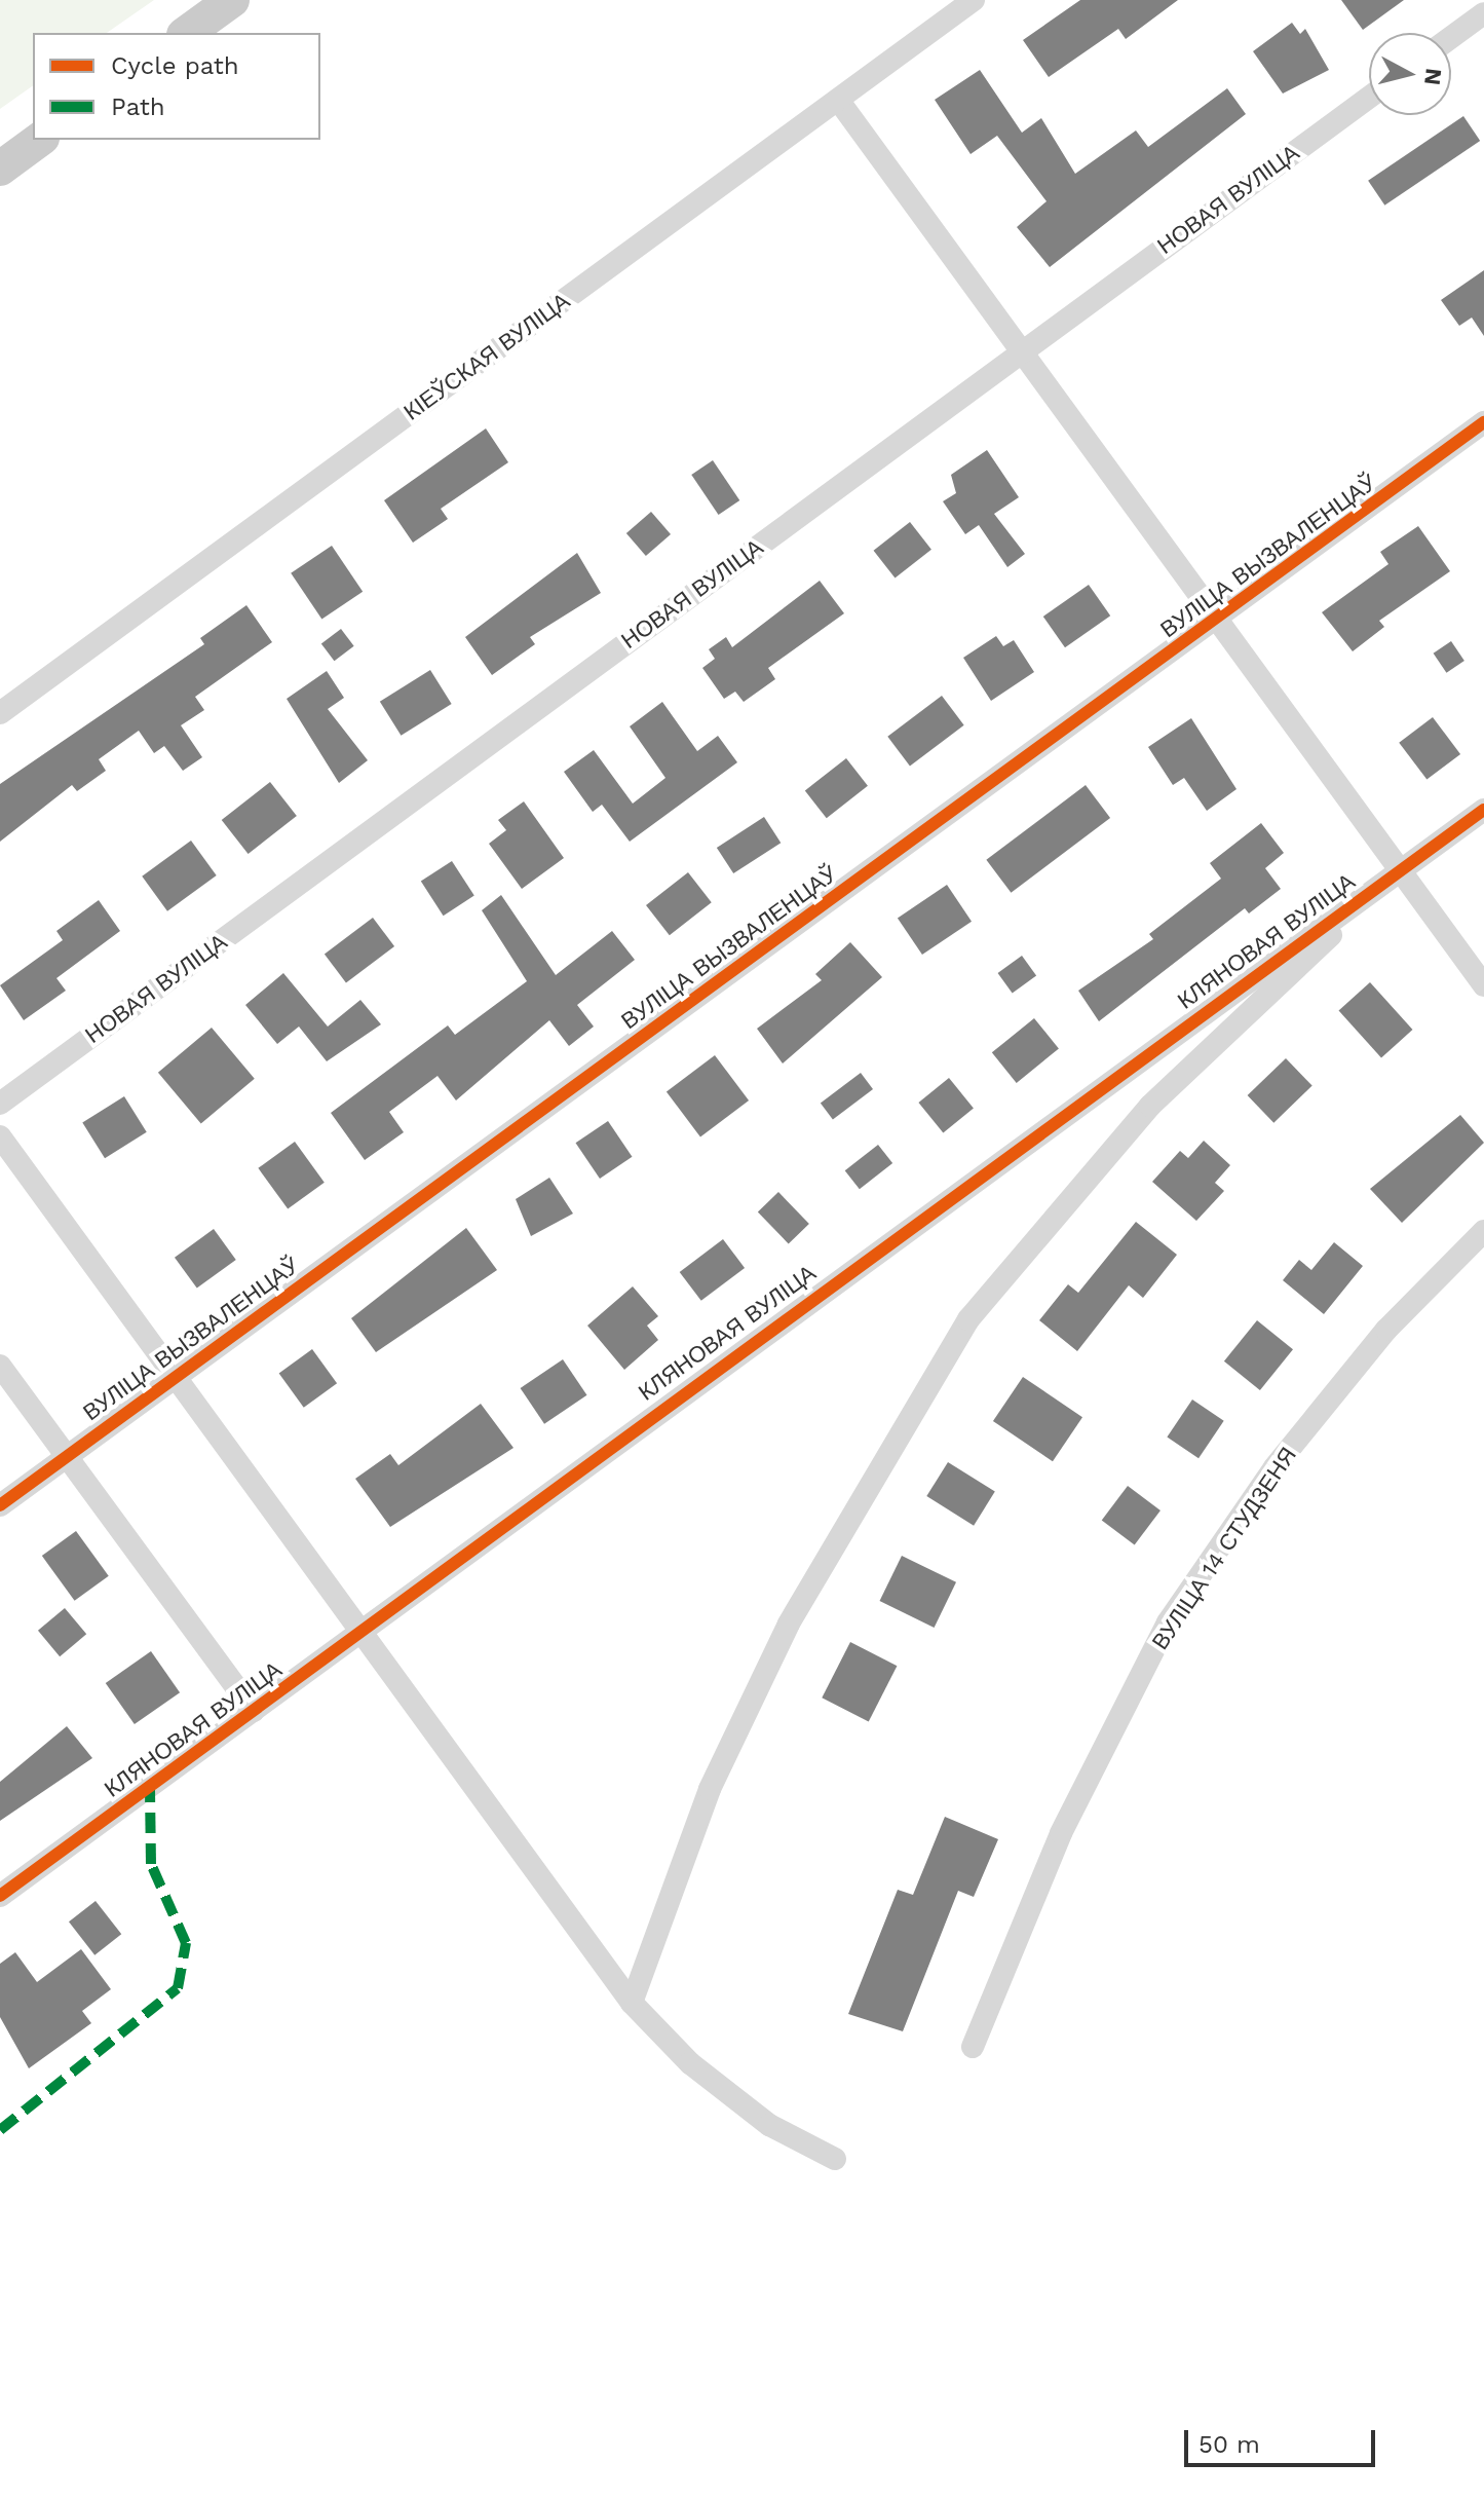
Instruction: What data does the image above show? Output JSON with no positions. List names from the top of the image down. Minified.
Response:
{"streets":{"street":["НОВАЯ ВУЛІЦА","КІЕЎСКАЯ ВУЛІЦА","ВУЛІЦА ВЫЗВАЛЕНЦАЎ","КЛЯНОВАЯ ВУЛІЦА","ВУЛІЦА 14 СТУДЗЕНЯ"]},"legend":["Cycle path","Path"],"scale_bar":"50 m","north":"right"}
